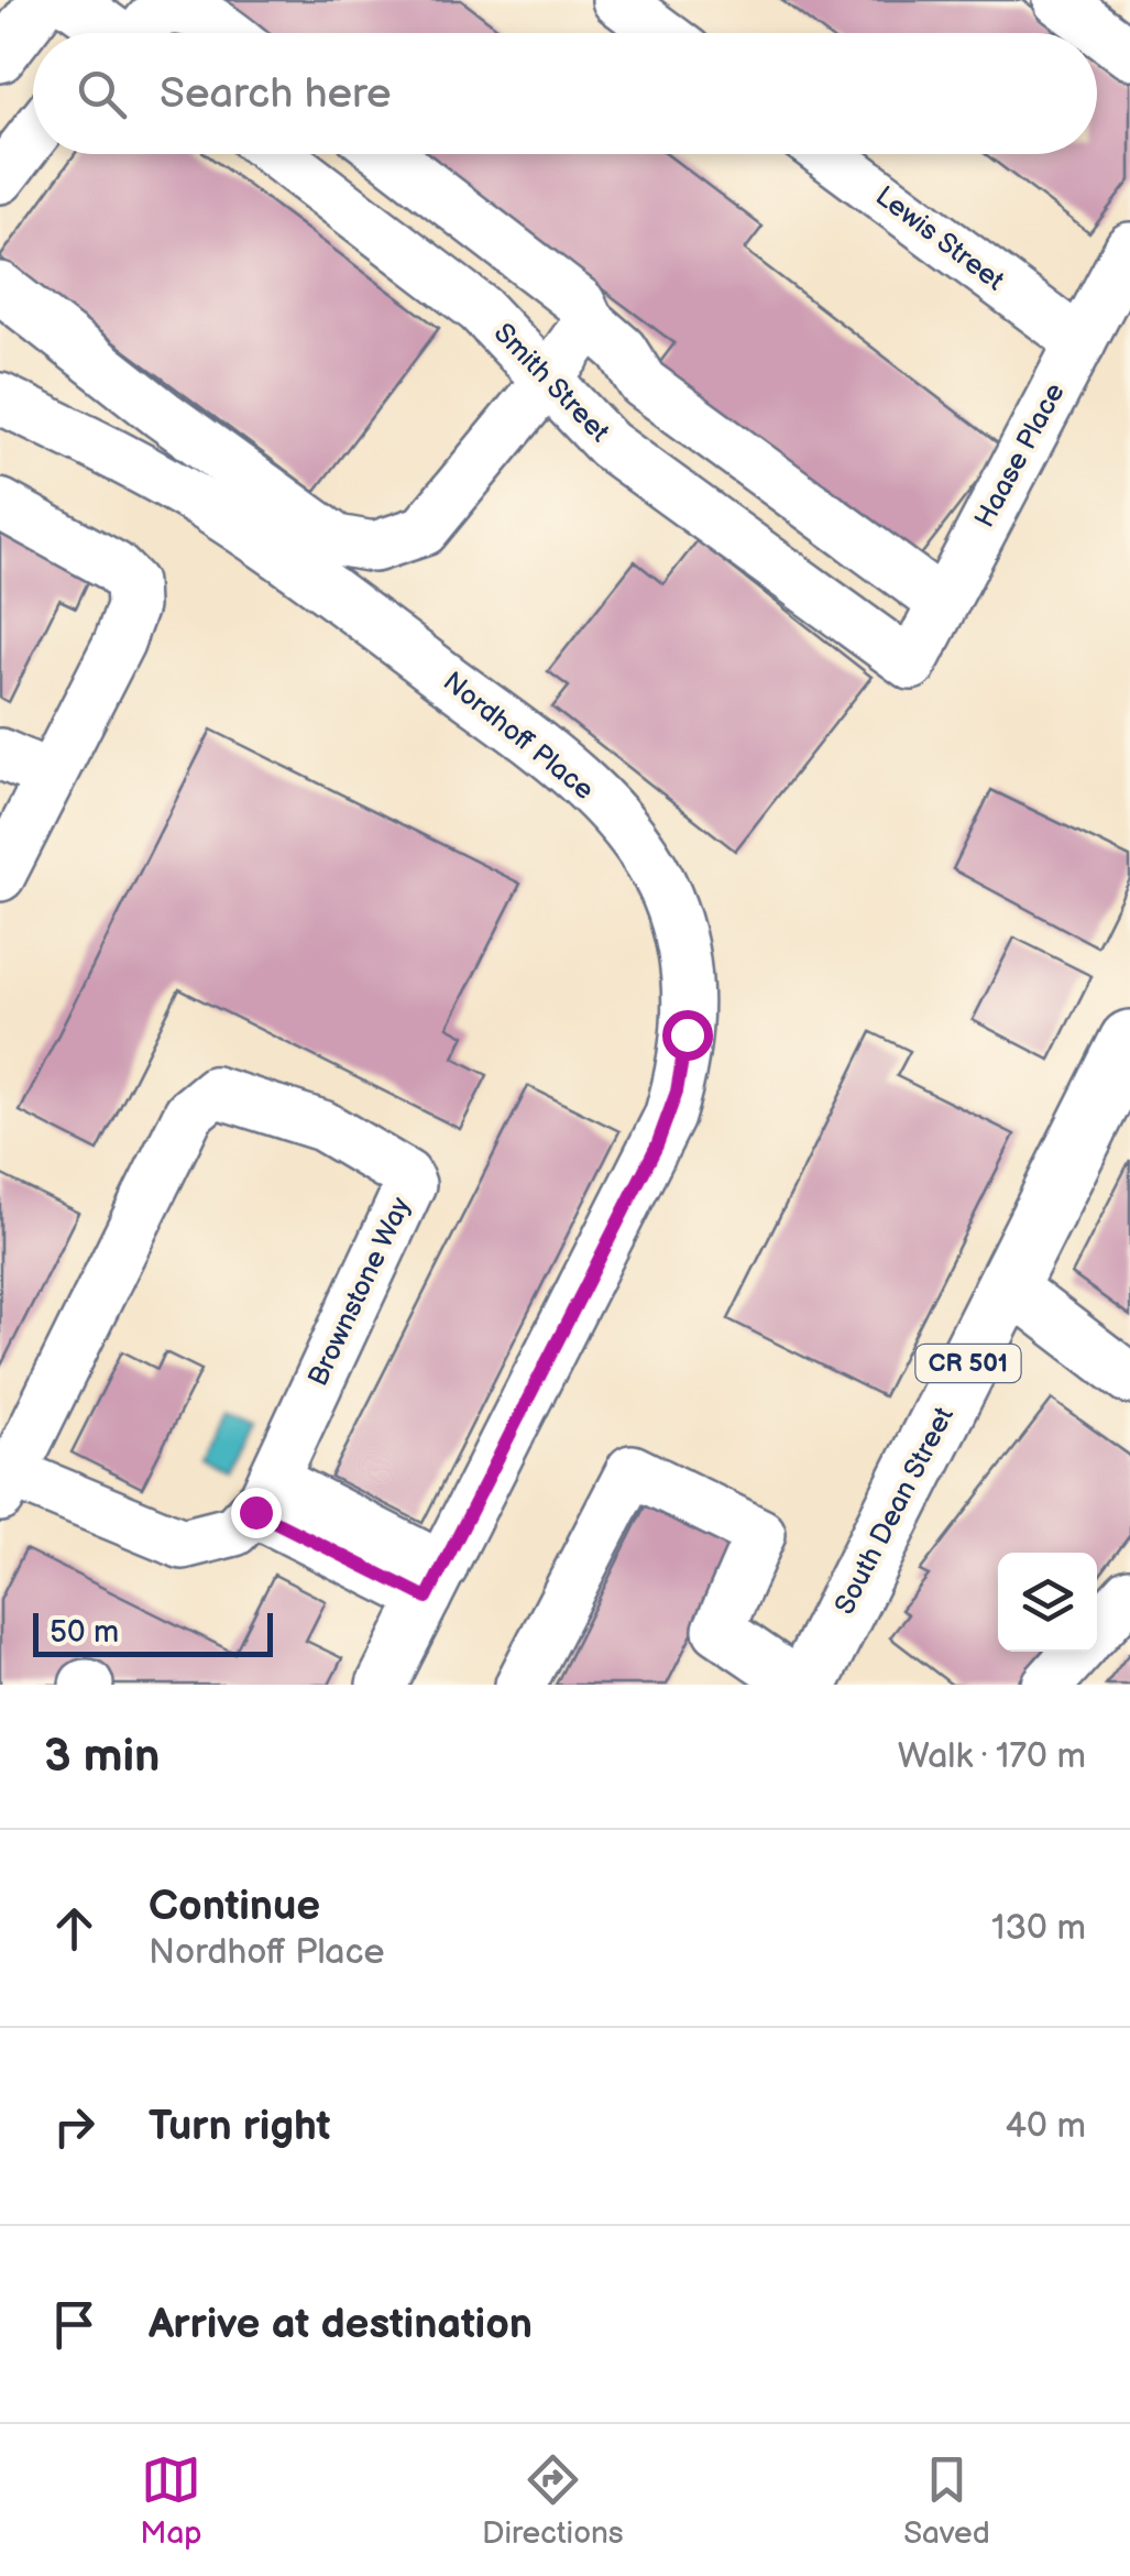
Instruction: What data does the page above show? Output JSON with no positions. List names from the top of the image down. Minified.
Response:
{"streets":{"main road":["CR 501","South Dean Street"],"street":["Lewis Street","Smith Street","Haase Place","Nordhoff Place","Brownstone Way"]},"crossings":[["Lewis Street","Haase Place"],["Smith Street","Haase Place"]],"scale_bar":"50 m","page":{"search":"Search here","scale":"50 m","heading":["3 min","Walk · 170 m"],"list":[["Continue","Nordhoff Place","130 m"],["Turn right","40 m"],"Arrive at destination"],"nav":["Map","Directions","Saved"]}}
